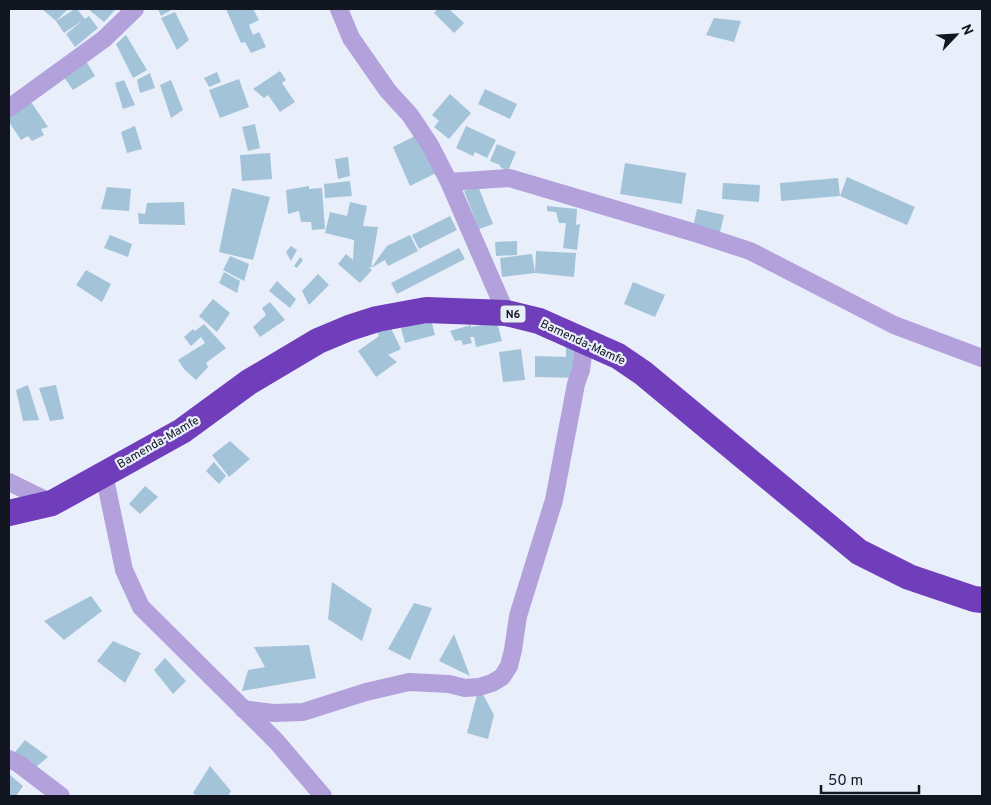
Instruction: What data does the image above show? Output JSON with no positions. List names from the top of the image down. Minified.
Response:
{"streets":{"highway":["N6","Bamenda-Mamfe"]},"scale_bar":"50 m","north":"top right"}
